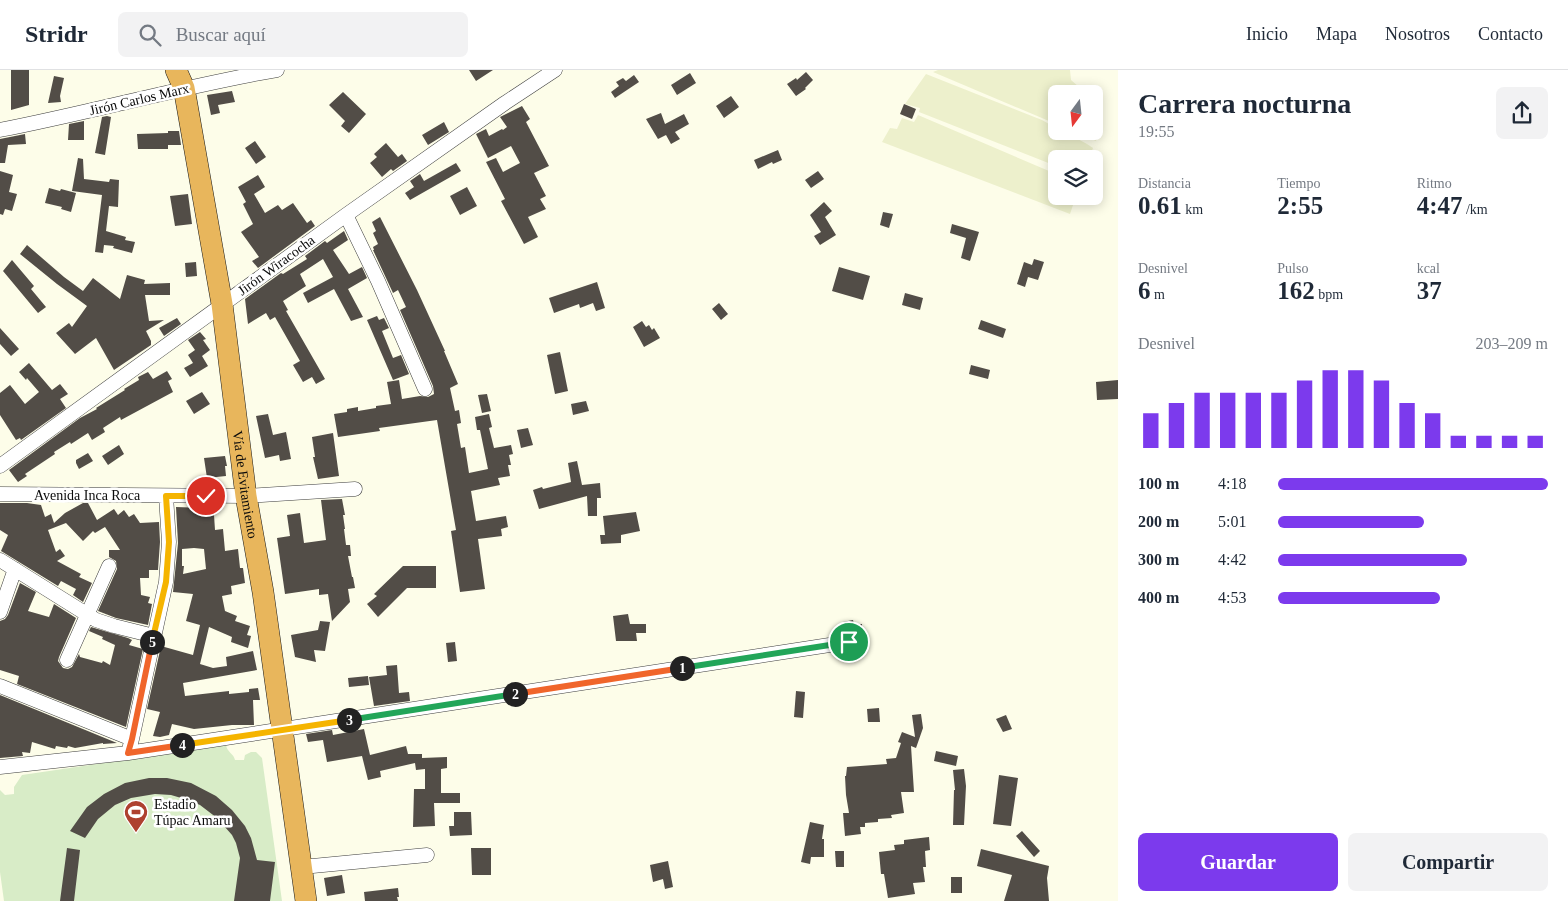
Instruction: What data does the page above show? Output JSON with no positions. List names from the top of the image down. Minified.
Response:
{"streets":{"highway":["Vía de Evitamiento"],"street":["Jirón Carlos Marx","Jirón Wiracocha","Avenida Inca Roca"]},"crossings":[["Jirón Carlos Marx","Vía de Evitamiento"],["Jirón Wiracocha","Vía de Evitamiento"],["Vía de Evitamiento","Avenida Inca Roca"]],"places":{"sports":["Estadio Túpac Amaru"]},"north":"bottom","page":{"header":"Stridr","search":"Buscar aquí","nav":["Inicio","Mapa","Nosotros","Contacto"],"heading":["Carrera nocturna","19:55"],"stats":[["Distancia","0.61 km"],["Tiempo","2:55"],["Ritmo","4:47 /km"],["Desnivel","6 m"],["Pulso","162 bpm"],["kcal","37"]],"chart":["Desnivel","203–209 m"],"list":[{"name":"100 m","note":"4:18"},{"name":"200 m","note":"5:01"},{"name":"300 m","note":"4:42"},{"name":"400 m","note":"4:53"}],"pins":["5","1","2","3","4"],"buttons":["Guardar","Compartir"]}}
